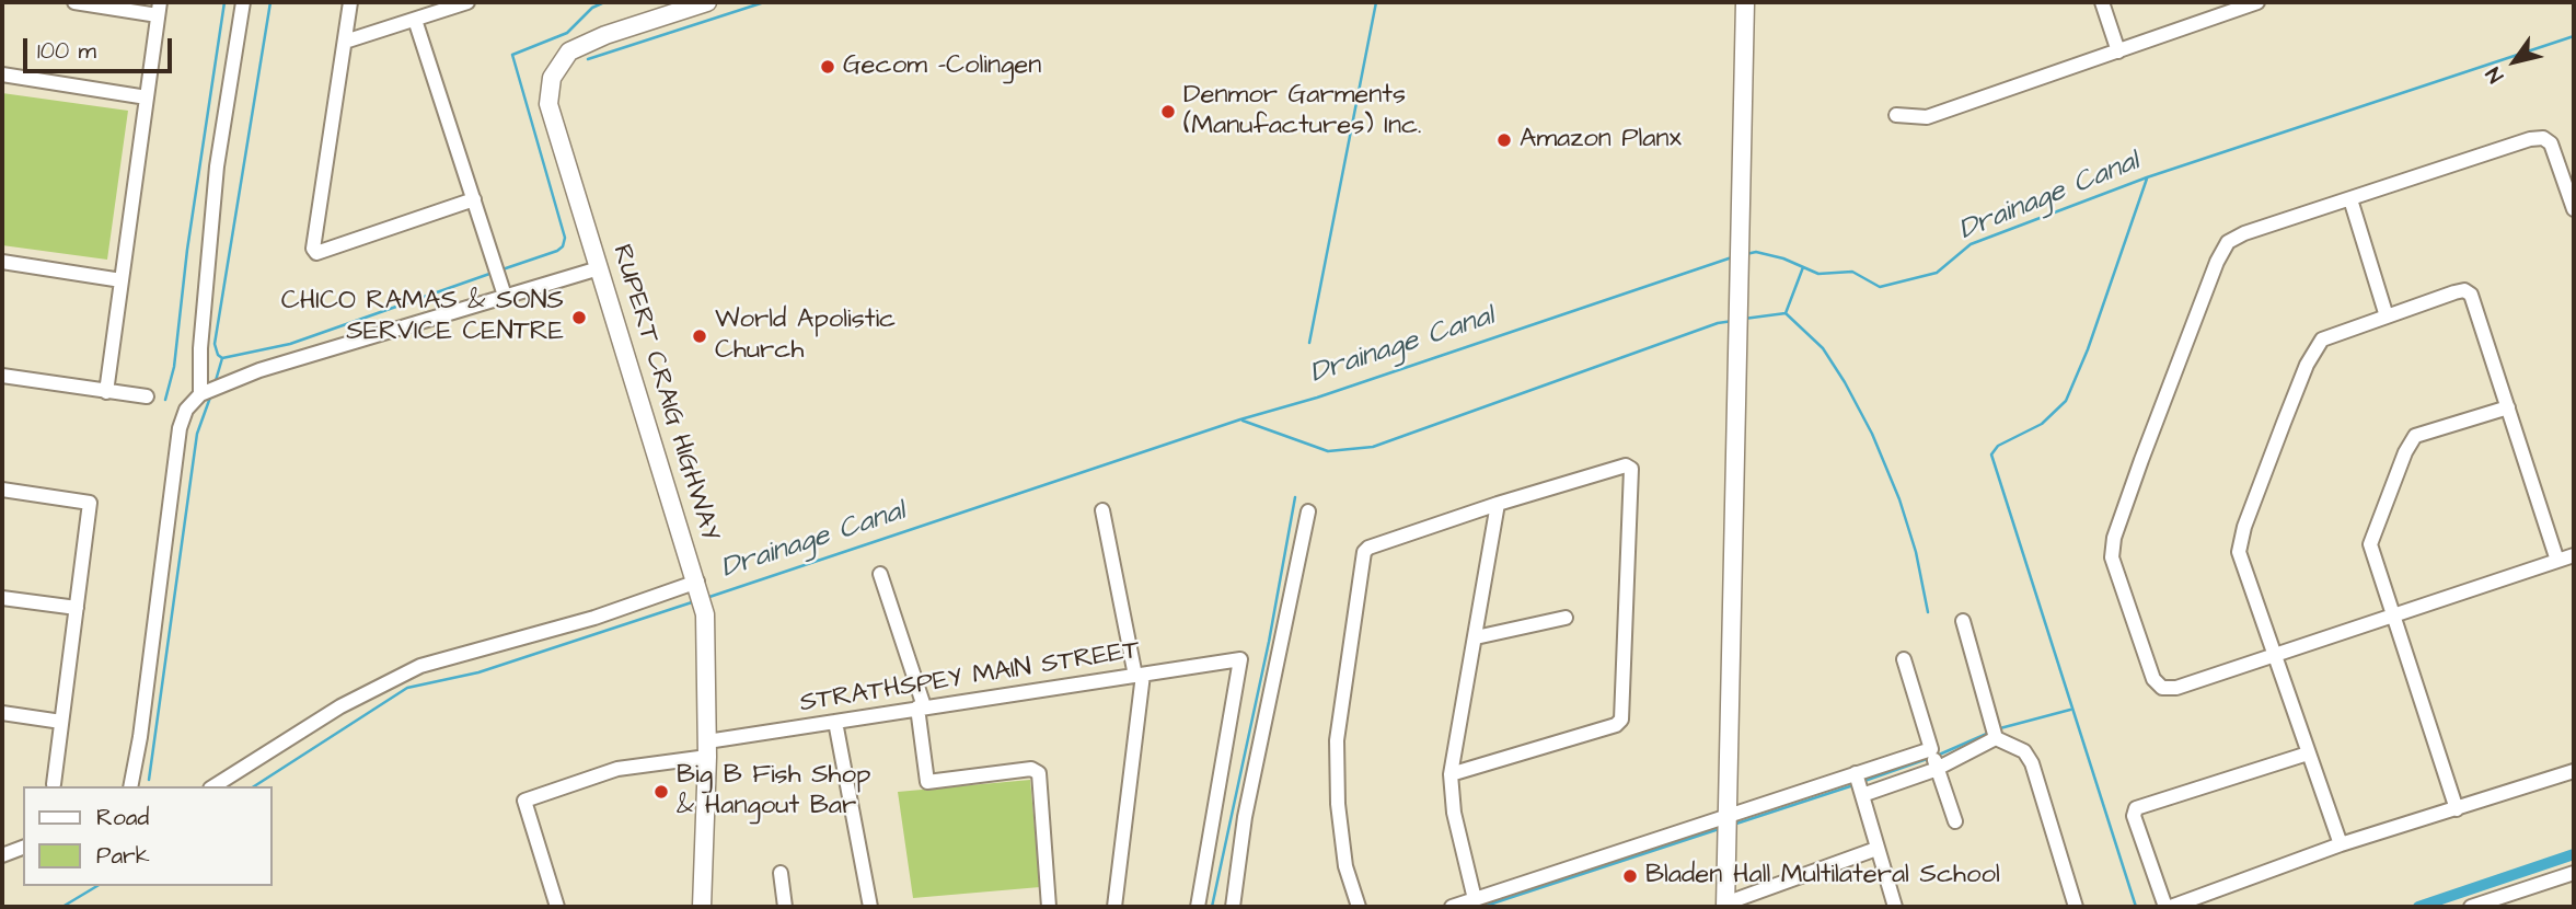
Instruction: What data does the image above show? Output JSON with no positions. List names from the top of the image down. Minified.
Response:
{"streets":{"main road":["RUPERT CRAIG HIGHWAY"],"street":["STRATHSPEY MAIN STREET"]},"crossings":[["RUPERT CRAIG HIGHWAY","STRATHSPEY MAIN STREET"]],"water":["Drainage Canal"],"places":["Gecom -Colingen","Denmor Garments (Manufactures) Inc.","Amazon Planx","CHICO RAMAS & SONS SERVICE CENTRE","World Apolistic Church","Big B Fish Shop & Hangout Bar","Bladen Hall Multilateral School"],"legend":["Road","Park"],"scale_bar":"100 m","north":"bottom left"}
